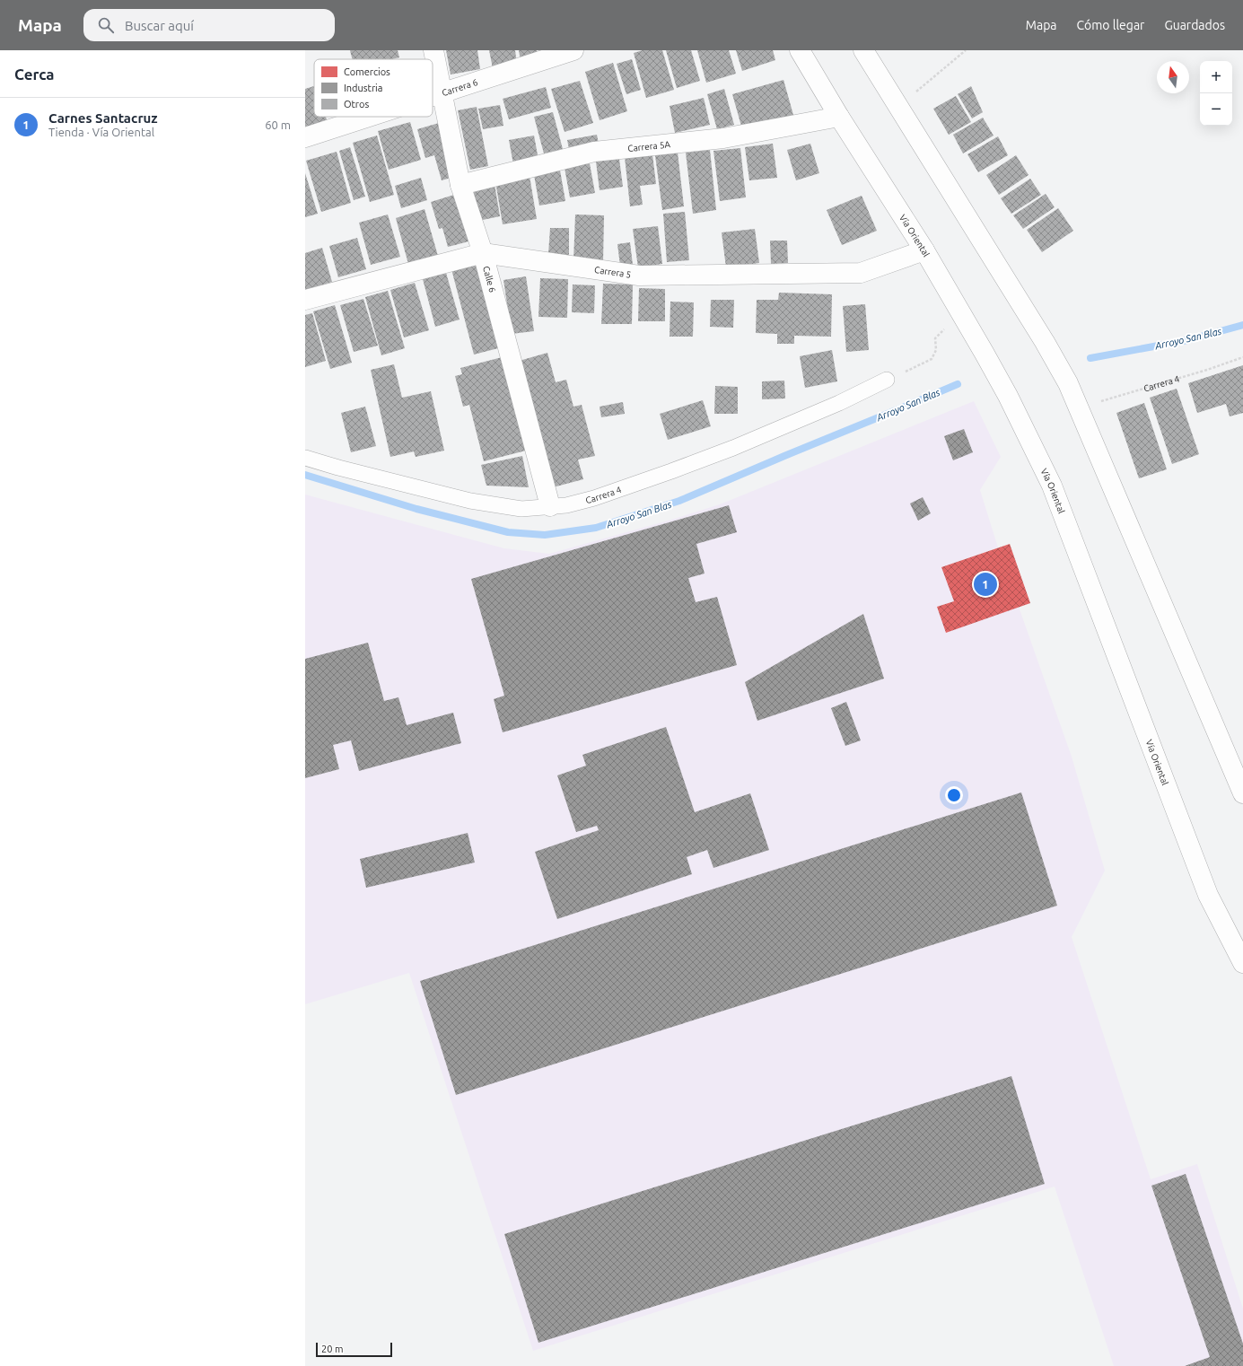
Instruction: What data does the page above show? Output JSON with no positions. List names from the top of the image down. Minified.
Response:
{"streets":{"main road":["Carrera 6","Carrera 5A","Vía Oriental","Carrera 5","Calle 6"],"lane":["Carrera 4"]},"crossings":[["Carrera 6","Calle 6"],["Carrera 5A","Vía Oriental"],["Carrera 5A","Calle 6"],["Vía Oriental","Carrera 5"],["Carrera 5","Calle 6"],["Calle 6","Carrera 4"]],"water":["Arroyo San Blas"],"legend":["Comercios","Industria","Otros"],"scale_bar":"20 m","north":"top","page":{"header":"Mapa","search":"Buscar aquí","nav":["Mapa","Cómo llegar","Guardados"],"heading":"Cerca","map_buttons":["+","−"],"list":[{"mark":"1","name":"Carnes Santacruz","note":"Tienda · Vía Oriental","value":"60 m"}],"pins":"1","scale":"20 m"}}
